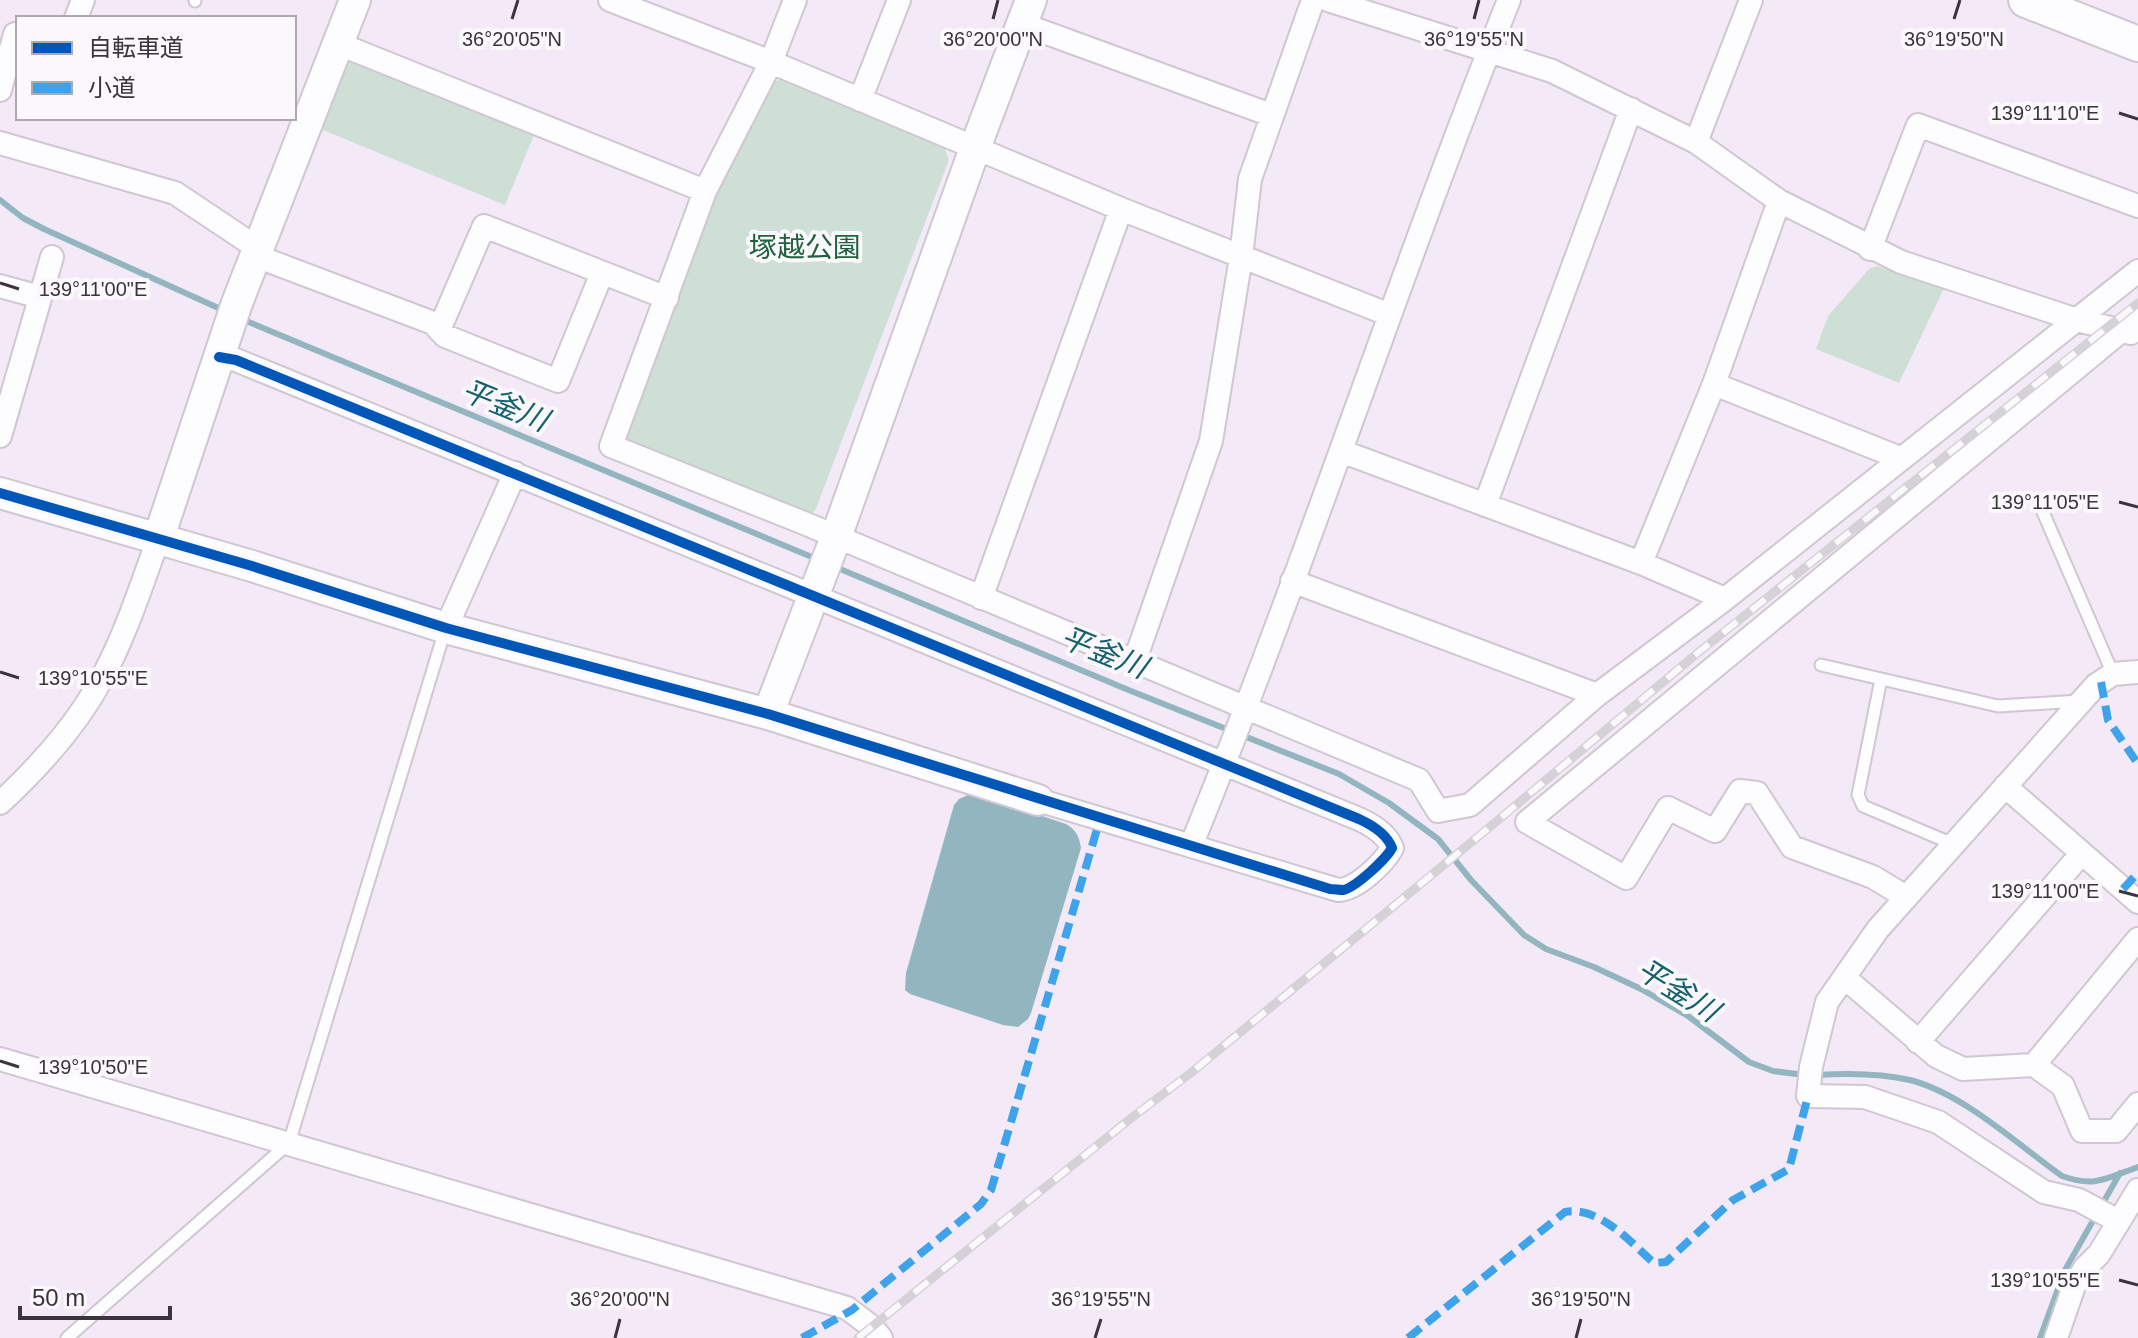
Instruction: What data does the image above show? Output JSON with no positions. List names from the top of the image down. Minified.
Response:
{"water":["平釜川"],"parks":["塚越公園"],"legend":["自転車道","小道"],"scale_bar":"50 m","coordinates":["36°20'05\"N","36°20'00\"N","36°19'55\"N","36°19'50\"N","139°11'10\"E","139°11'00\"E","139°11'05\"E","139°10'55\"E","139°10'50\"E"]}
